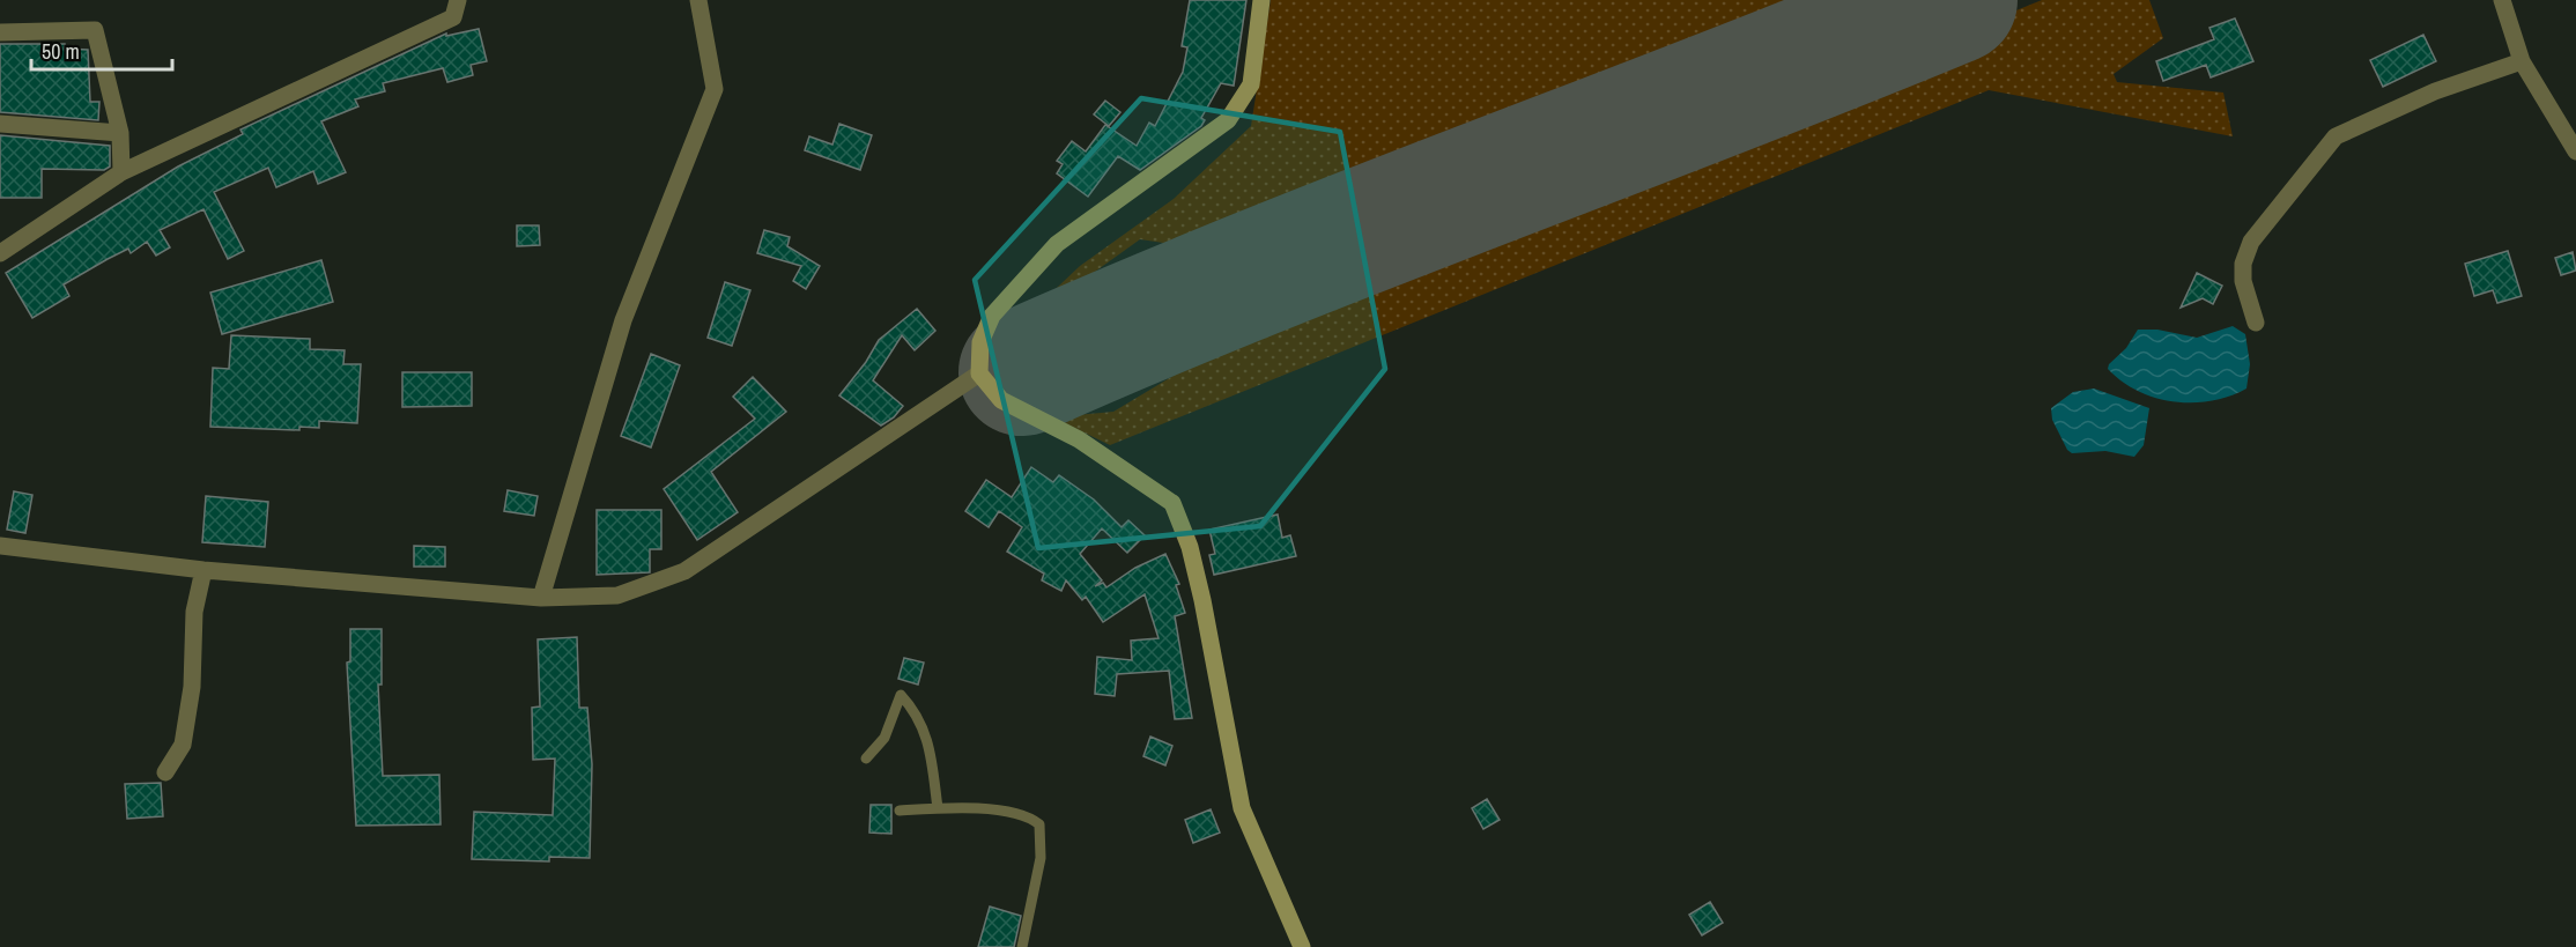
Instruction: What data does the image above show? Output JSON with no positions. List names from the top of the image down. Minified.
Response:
{"scale_bar":"50 m"}
